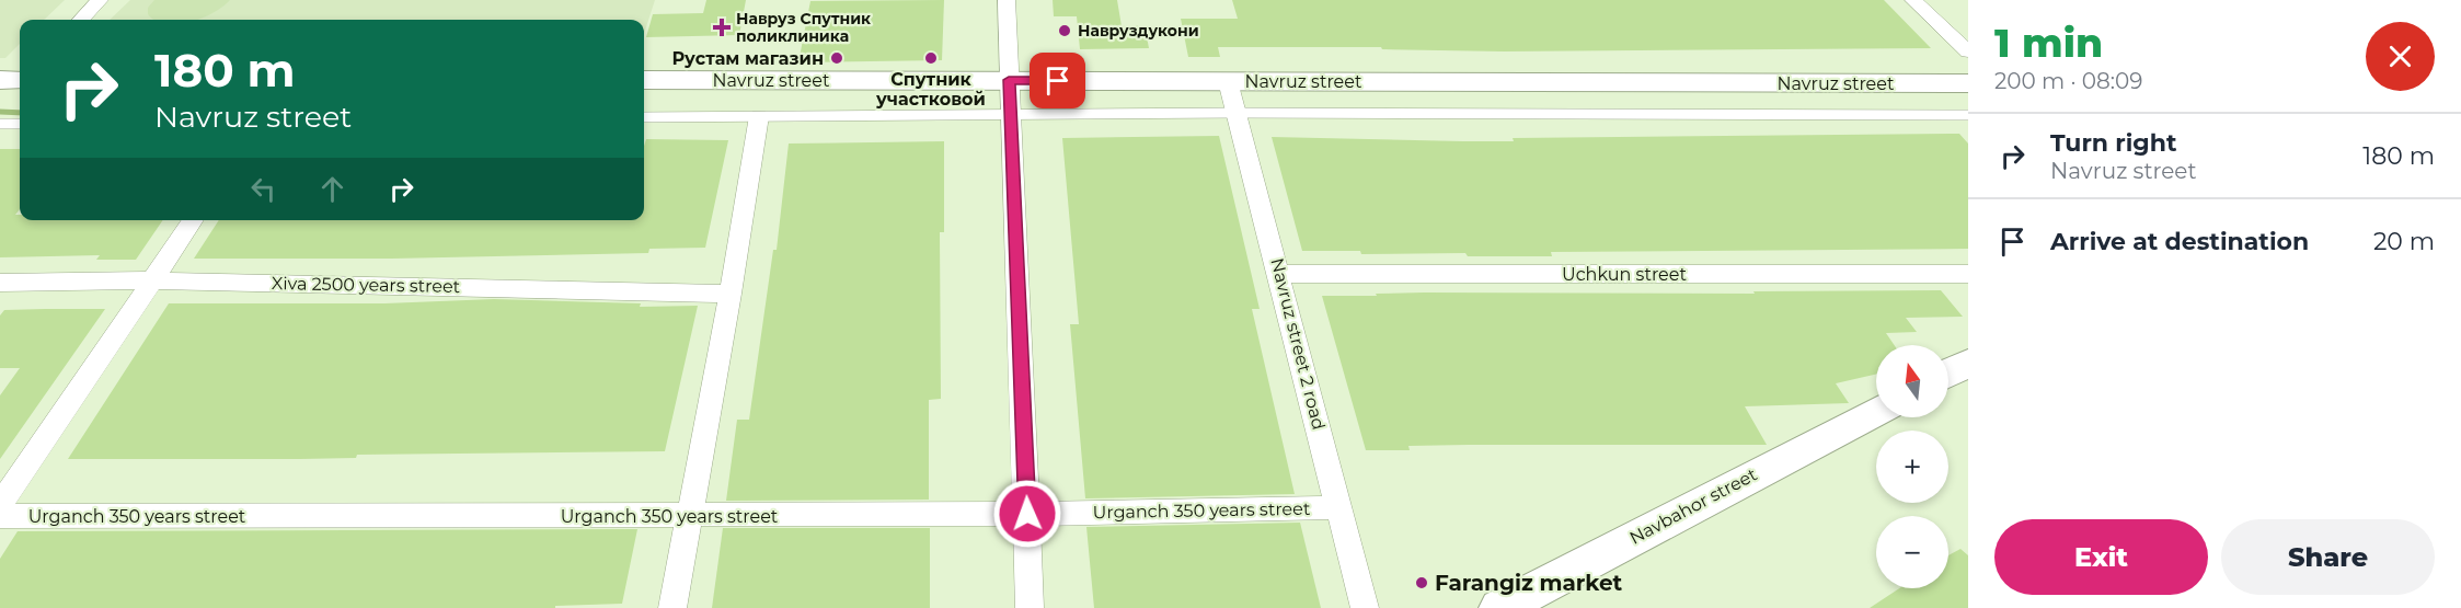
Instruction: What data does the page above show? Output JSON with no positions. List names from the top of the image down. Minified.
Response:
{"streets":{"street":["Navruz street","Uchkun street","Xiva 2500 years street","Navruz street 2 road","Navbahor street","Urganch 350 years street"]},"crossings":[["Navruz street","Navruz street 2 road"],["Uchkun street","Navruz street 2 road"],["Navruz street 2 road","Urganch 350 years street"]],"places":{"health":["Навруз Спутник поликлиника"],"other":["Навруздукони","Рустам магазин","Спутник участковой","Farangiz market"]},"north":"top","page":{"heading":["1 min","200 m · 08:09"],"turn":["180 m","Navruz street"],"list":[{"name":"Turn right","note":"Navruz street","value":"180 m"},{"name":"Arrive at destination","value":"20 m"}],"map_buttons":["+","−"],"buttons":["Exit","Share"]}}
